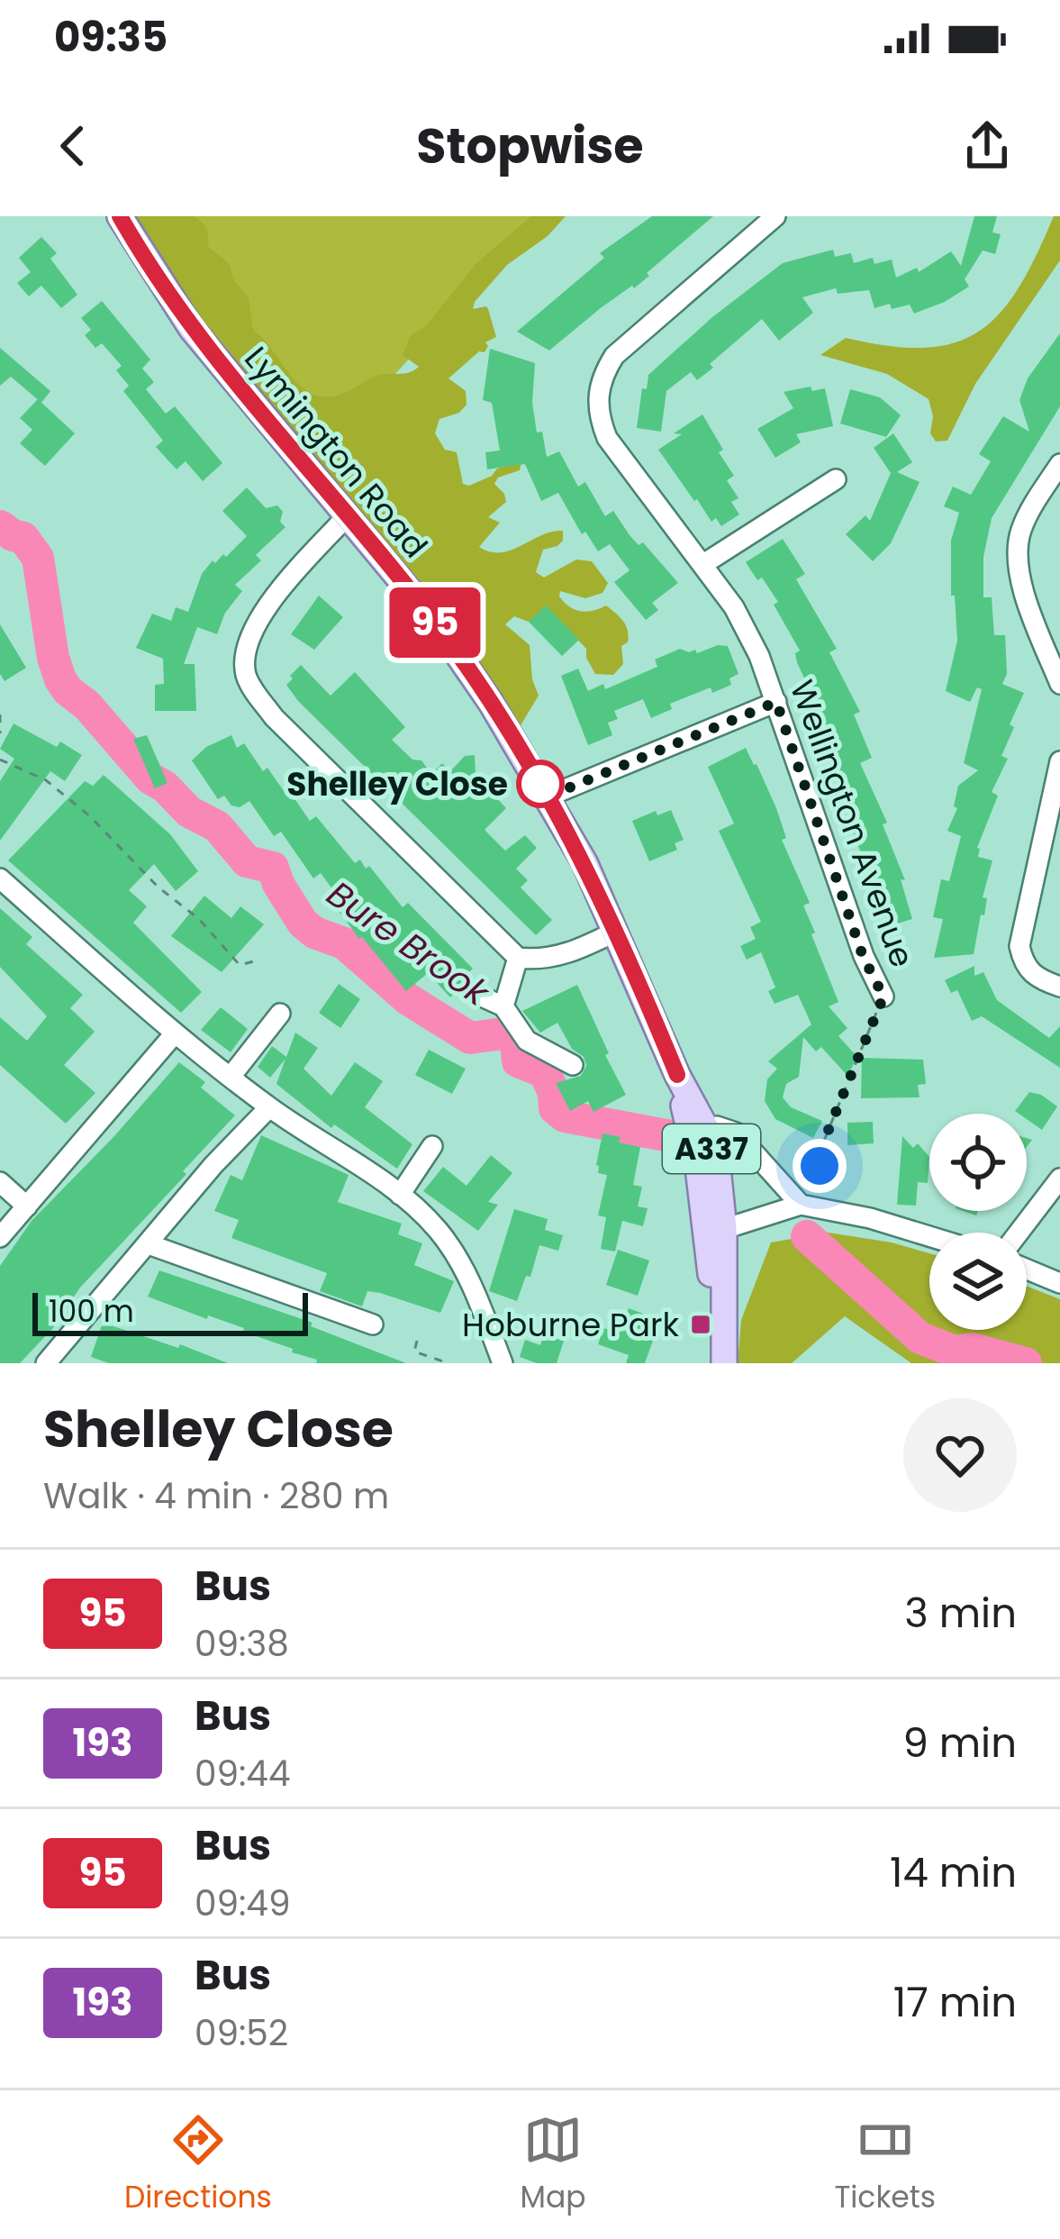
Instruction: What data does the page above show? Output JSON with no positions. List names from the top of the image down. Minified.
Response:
{"streets":{"main road":["Lymington Road","A337"],"street":["Wellington Avenue"]},"crossings":[["Lymington Road","A337"]],"water":["Bure Brook"],"places":{"other":["Shelley Close"],"transit":["Hoburne Park"]},"lines":["bus line 95"],"scale_bar":"100 m","page":{"status":"09:35","header":"Stopwise","on_map":"95","scale":"100 m","heading":["Shelley Close","Walk · 4 min · 280 m"],"list":[{"mark":"95","name":"Bus","note":"09:38","value":"3 min"},{"mark":"193","name":"Bus","note":"09:44","value":"9 min"},{"mark":"95","name":"Bus","note":"09:49","value":"14 min"},{"mark":"193","name":"Bus","note":"09:52","value":"17 min"}],"tabs":["Directions","Map","Tickets"]}}
